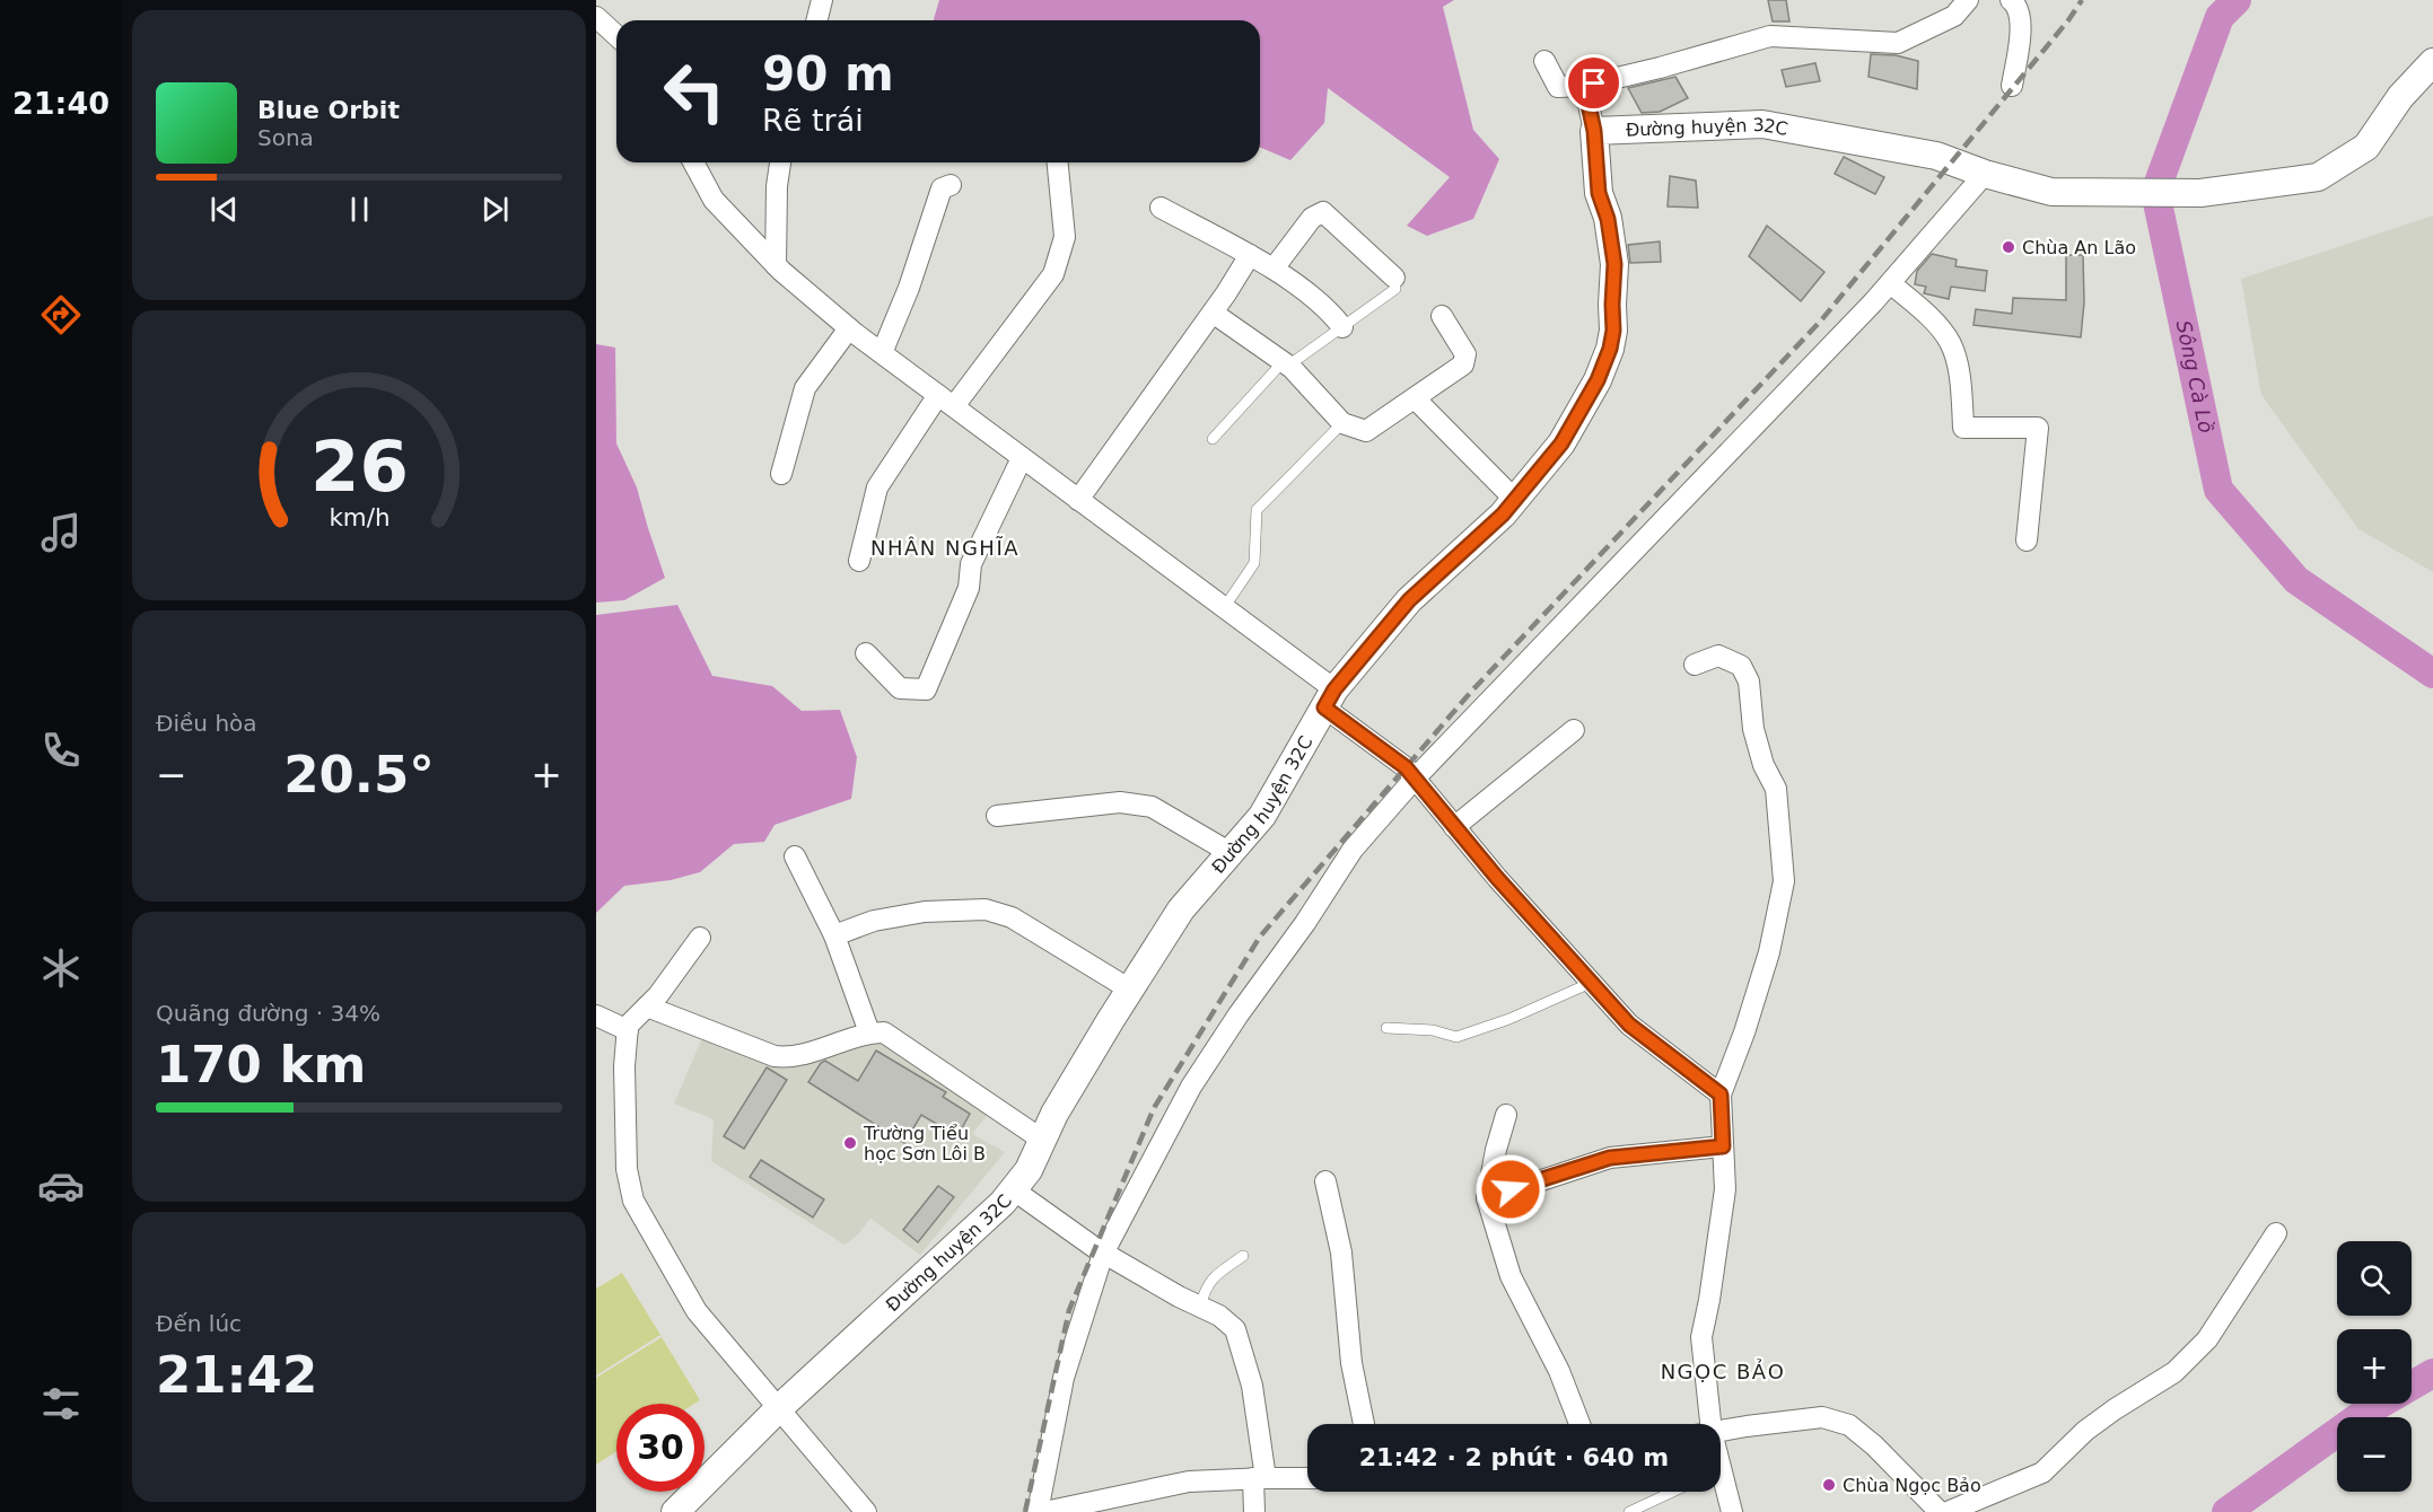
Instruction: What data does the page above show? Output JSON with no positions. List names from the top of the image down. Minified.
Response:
{"streets":{"street":["Đường huyện 32C"]},"districts":["NHÂN NGHĨA","NGỌC BẢO"],"water":["Sông Cà Lồ"],"places":["Chùa An Lão","Trường Tiểu học Sơn Lôi B","Chùa Ngọc Bảo"],"page":{"tabs":"21:40","turn":["90 m","Rẽ trái"],"song":["Blue Orbit","Sona"],"tile":["Điều hòa",["Quãng đường · 34%","170 km"],["Đến lúc","21:42"]],"heat":["−","20.5°","+"],"map_buttons":["+","−"],"limit":"30","trip":"21:42 · 2 phút · 640 m","gauge":["26","km/h"]}}
